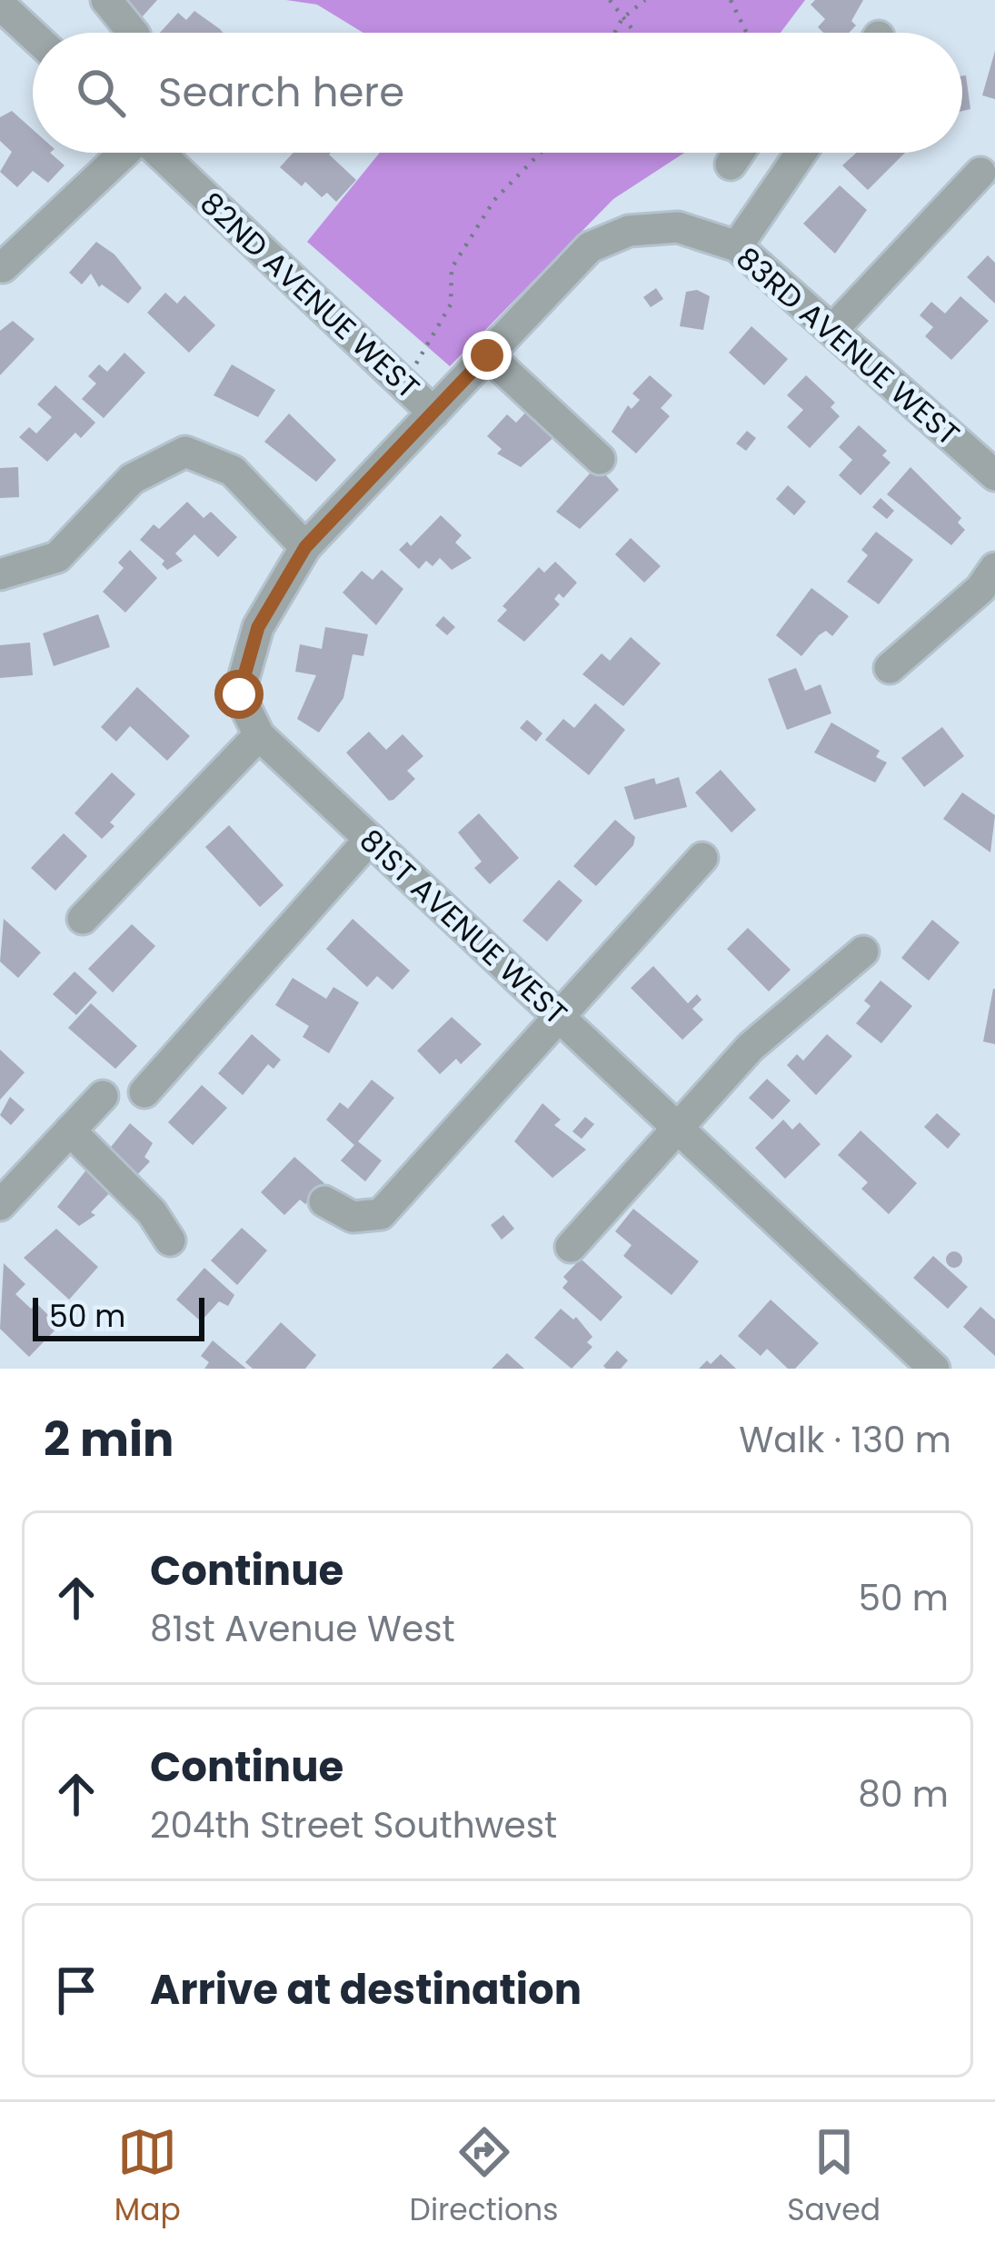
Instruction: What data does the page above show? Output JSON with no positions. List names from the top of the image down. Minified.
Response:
{"streets":{"street":["82ND AVENUE WEST","83RD AVENUE WEST","81ST AVENUE WEST"]},"crossings":[["82ND AVENUE WEST","81ST AVENUE WEST"],["83RD AVENUE WEST","81ST AVENUE WEST"]],"scale_bar":"50 m","page":{"search":"Search here","scale":"50 m","heading":["2 min","Walk · 130 m"],"list":[["Continue","81st Avenue West","50 m"],["Continue","204th Street Southwest","80 m"],"Arrive at destination"],"nav":["Map","Directions","Saved"]}}
